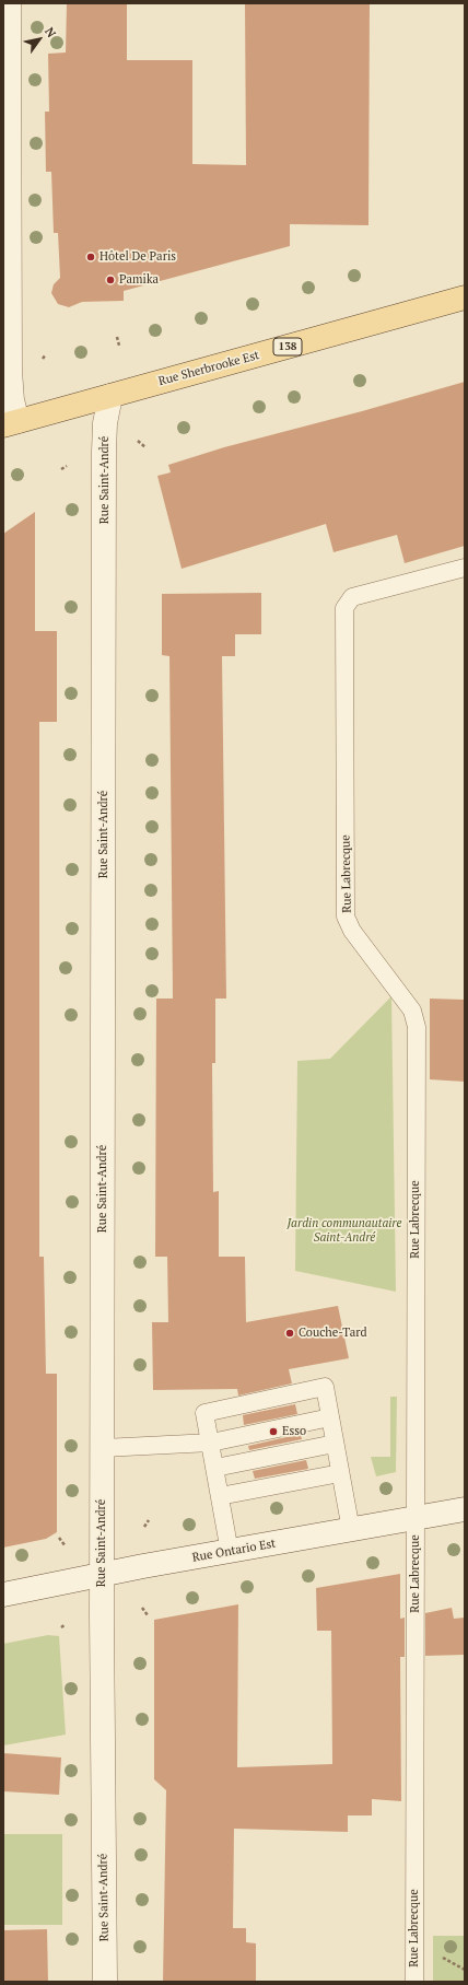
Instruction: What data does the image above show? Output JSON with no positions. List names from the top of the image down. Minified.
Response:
{"streets":{"main road":["138","Rue Sherbrooke Est"],"street":["Rue Saint-André","Rue Ontario Est"],"lane":["Rue Labrecque"]},"crossings":[["Rue Sherbrooke Est","Rue Saint-André"],["Rue Saint-André","Rue Ontario Est"],["Rue Labrecque","Rue Ontario Est"]],"parks":["Jardin communautaire Saint-André"],"places":["Hôtel De Paris","Pamika","Couche-Tard","Esso"],"north":"top right"}
